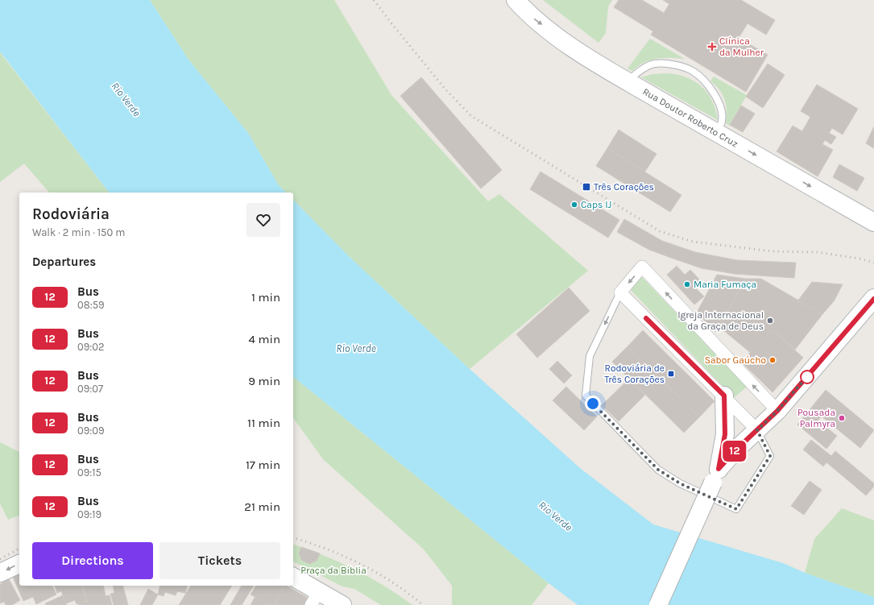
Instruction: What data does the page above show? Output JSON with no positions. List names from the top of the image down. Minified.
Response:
{"streets":{"main road":["Rua Doutor Roberto Cruz"]},"one_way":["Rua Doutor Roberto Cruz"],"water":["Rio Verde"],"parks":["Praça da Bíblia"],"places":{"health":["Clínica da Mulher"],"transit":["Três Corações","Rodoviária de Três Corações"],"other":["Caps IJ","Maria Fumaça","Igreja Internacional da Graça de Deus","Sabor Gaúcho","Pousada Palmyra"]},"lines":["bus line 12"],"page":{"on_map":"12","heading":[["Rodoviária","Walk · 2 min · 150 m"],"Departures"],"list":[{"mark":"12","name":"Bus","note":"08:59","value":"1 min"},{"mark":"12","name":"Bus","note":"09:02","value":"4 min"},{"mark":"12","name":"Bus","note":"09:07","value":"9 min"},{"mark":"12","name":"Bus","note":"09:09","value":"11 min"},{"mark":"12","name":"Bus","note":"09:15","value":"17 min"},{"mark":"12","name":"Bus","note":"09:19","value":"21 min"}],"buttons":["Directions","Tickets"]}}
